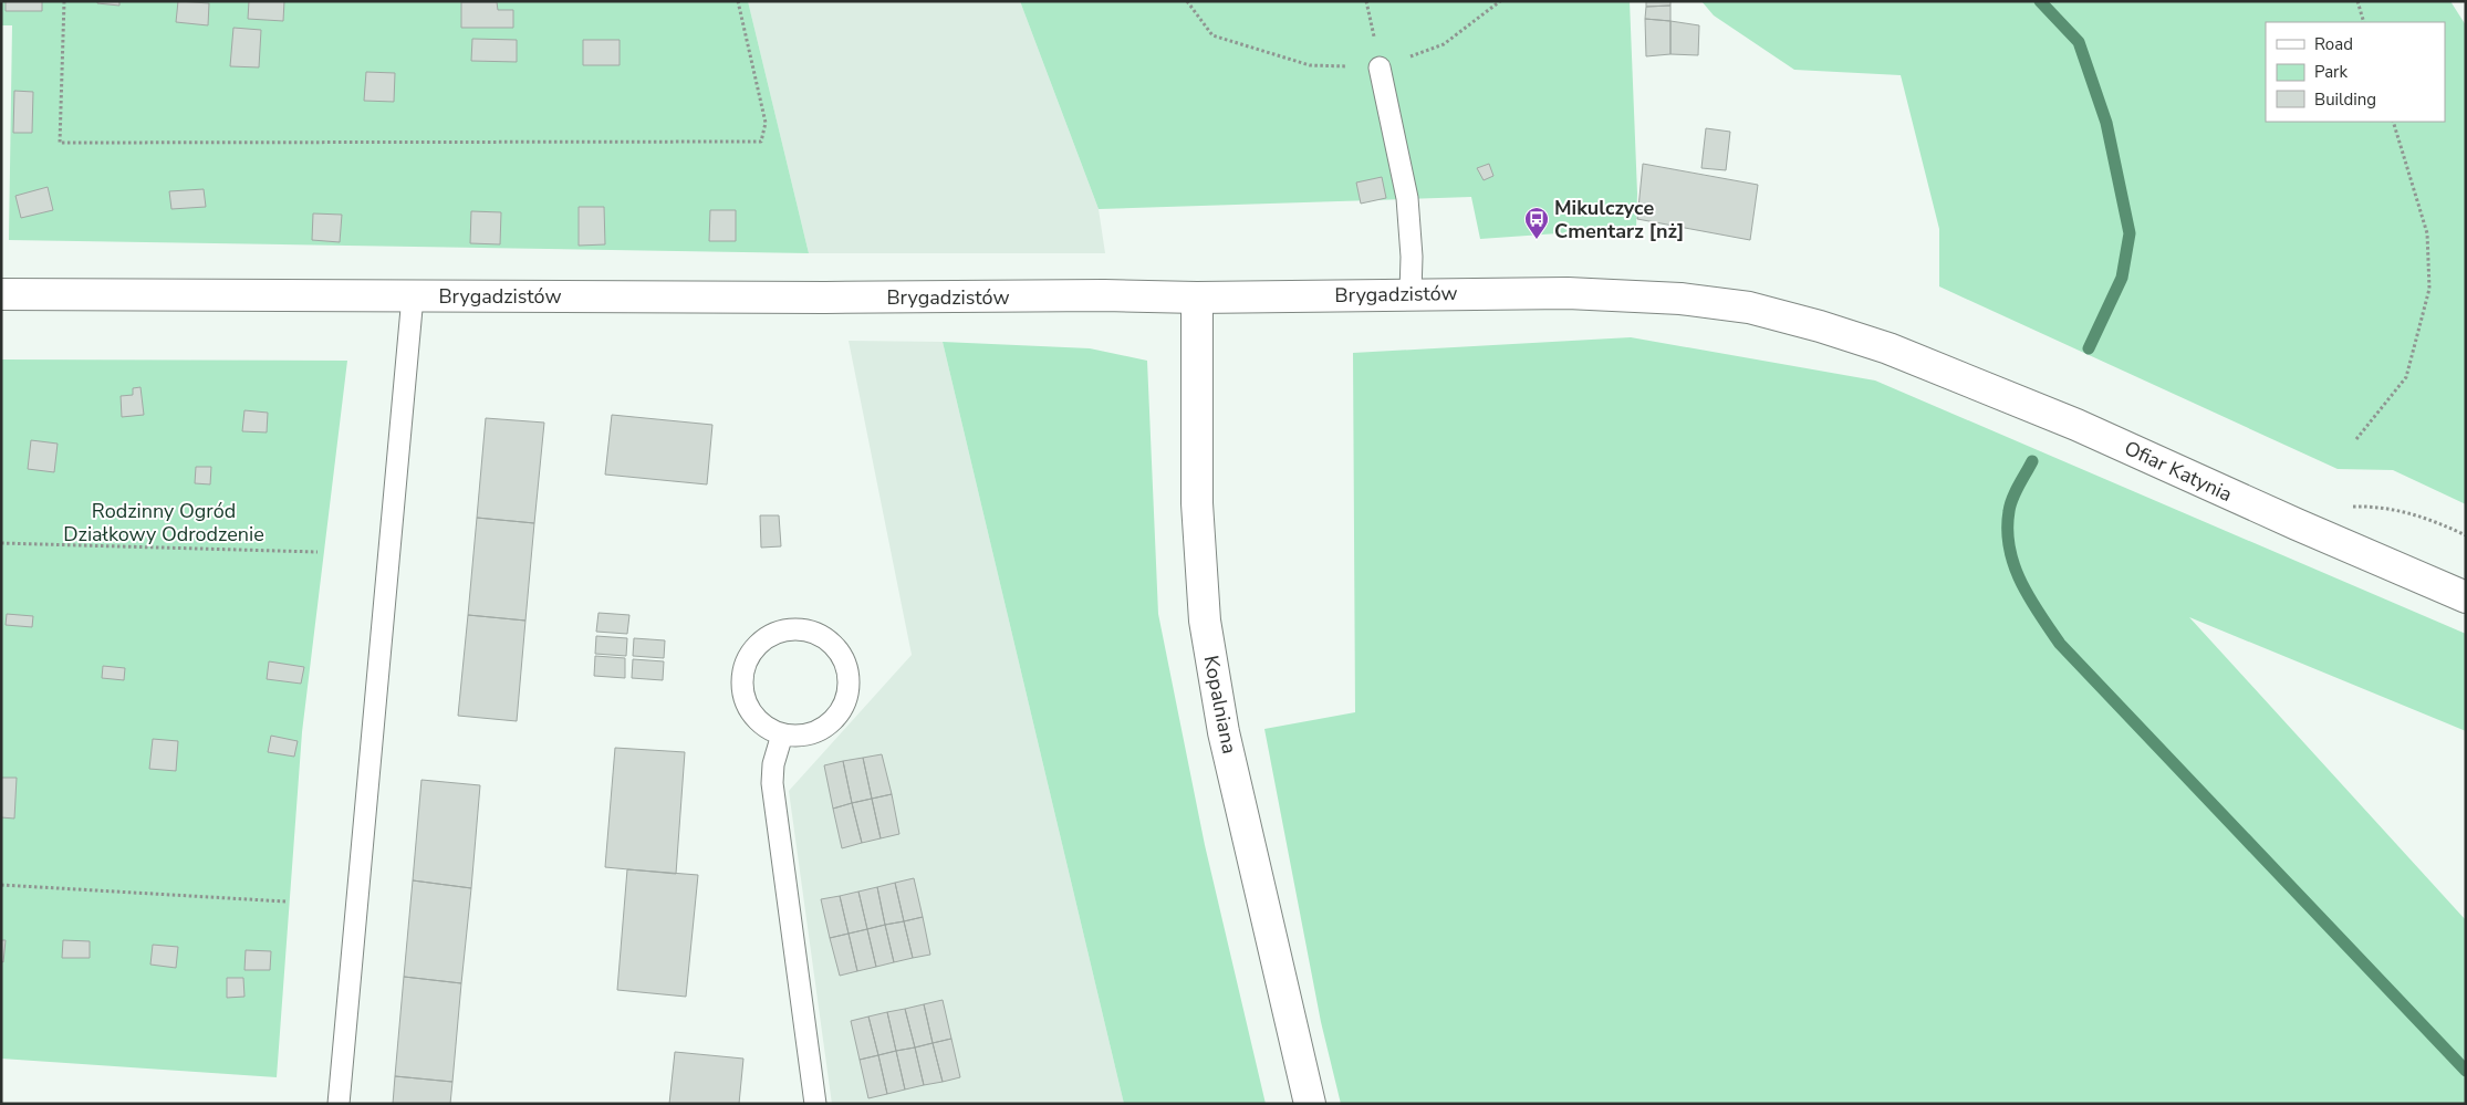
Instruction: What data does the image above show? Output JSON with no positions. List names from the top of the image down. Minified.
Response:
{"streets":{"street":["Brygadzistów","Ofiar Katynia","Kopalniana"]},"crossings":[["Brygadzistów","Ofiar Katynia"],["Brygadzistów","Kopalniana"]],"parks":["Rodzinny Ogród Działkowy Odrodzenie"],"places":{"bus stop":["Mikulczyce Cmentarz [nż]"]},"legend":["Road","Park","Building"]}
